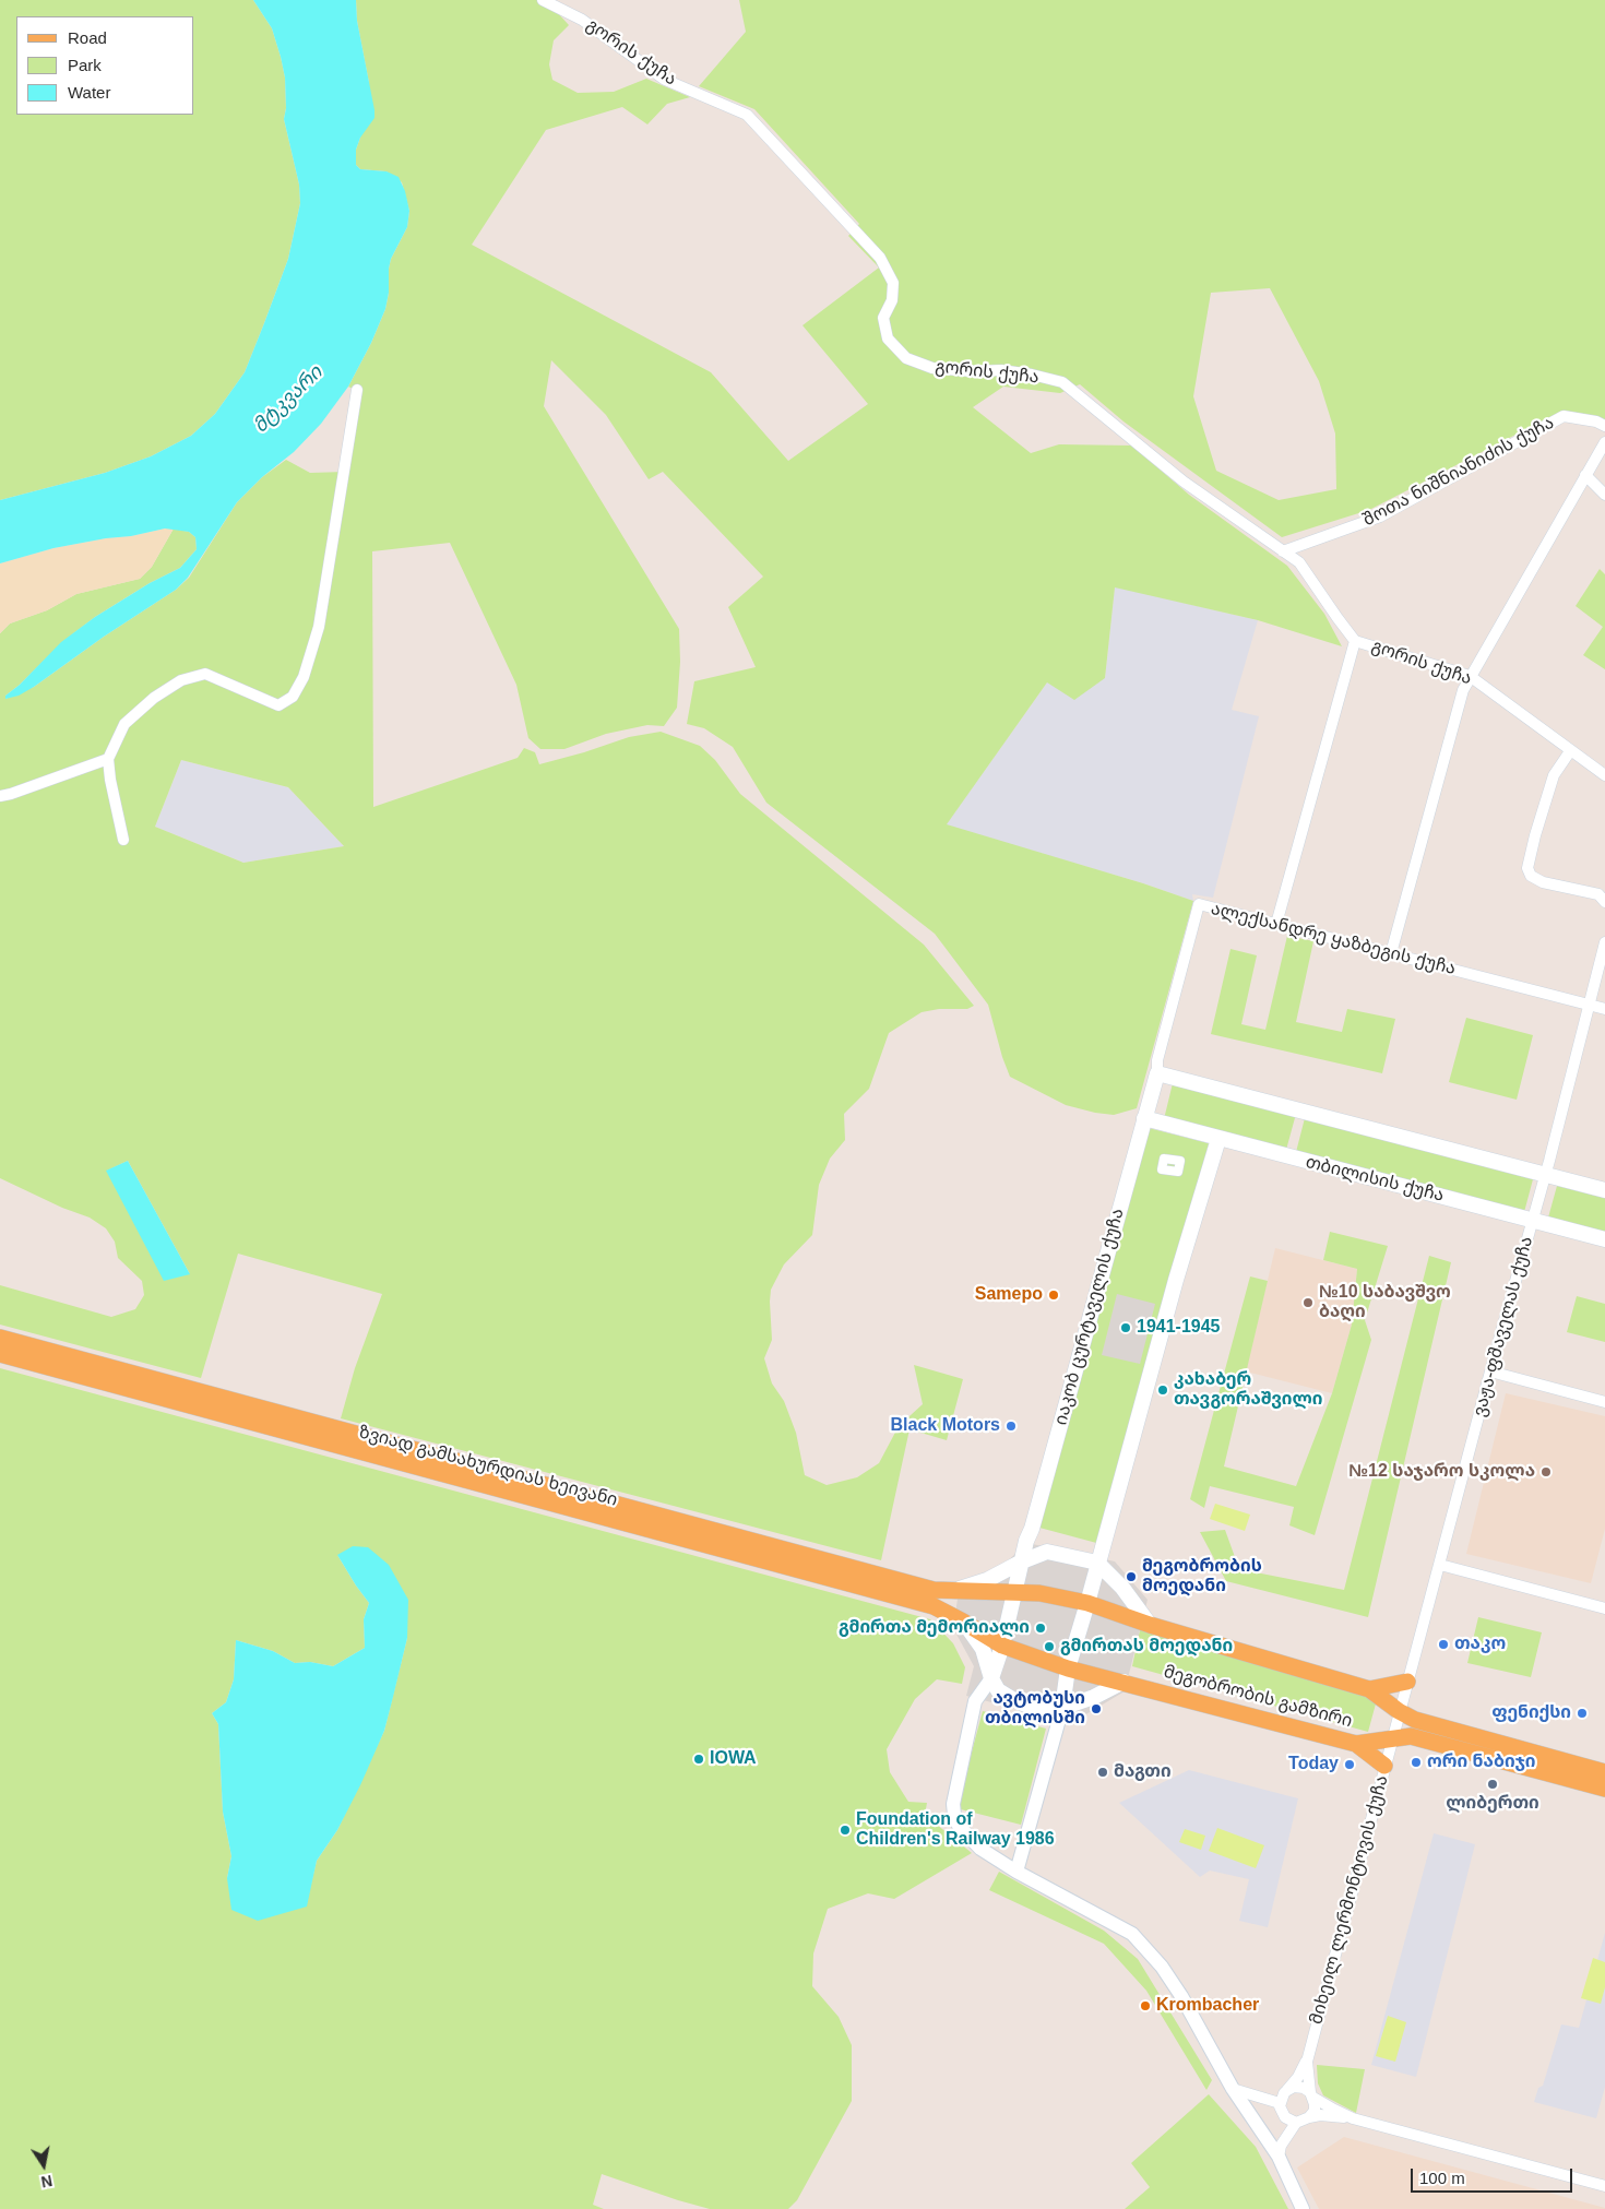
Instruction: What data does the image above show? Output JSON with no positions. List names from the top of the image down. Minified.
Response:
{"streets":{"main road":["თბილისის ქუჩა","იაკობ ცურტაველის ქუჩა","ზვიად გამსახურდიას ხეივანი","მეგობრობის გამზირი"],"street":["გორის ქუჩა","შოთა ნიშნიანიძის ქუჩა","ალექსანდრე ყაზბეგის ქუჩა","ვაჟა-ფშაველას ქუჩა","მიხეილ ლერმონტოვის ქუჩა"]},"crossings":[["გორის ქუჩა","შოთა ნიშნიანიძის ქუჩა"],["ალექსანდრე ყაზბეგის ქუჩა","იაკობ ცურტაველის ქუჩა"],["ალექსანდრე ყაზბეგის ქუჩა","ვაჟა-ფშაველას ქუჩა"],["თბილისის ქუჩა","იაკობ ცურტაველის ქუჩა"],["თბილისის ქუჩა","ვაჟა-ფშაველას ქუჩა"],["ვაჟა-ფშაველას ქუჩა","მეგობრობის გამზირი"],["ვაჟა-ფშაველას ქუჩა","მიხეილ ლერმონტოვის ქუჩა"],["მეგობრობის გამზირი","მიხეილ ლერმონტოვის ქუჩა"]],"water":["მტკვარი"],"places":["Samepo","№10 საბავშვო ბაღი","1941-1945","კახაბერ თავგორაშვილი","Black Motors","№12 საჯარო სკოლა","მეგობრობის მოედანი","გმირთა მემორიალი","თაკო","გმირთას მოედანი","ავტობუსი თბილისში","ფენიქსი","IOWA","ორი ნაბიჯი","Today","მაგთი","ლიბერთი","Foundation of Children's Railway 1986","Krombacher"],"legend":["Road","Park","Water"],"scale_bar":"100 m","north":"bottom"}
